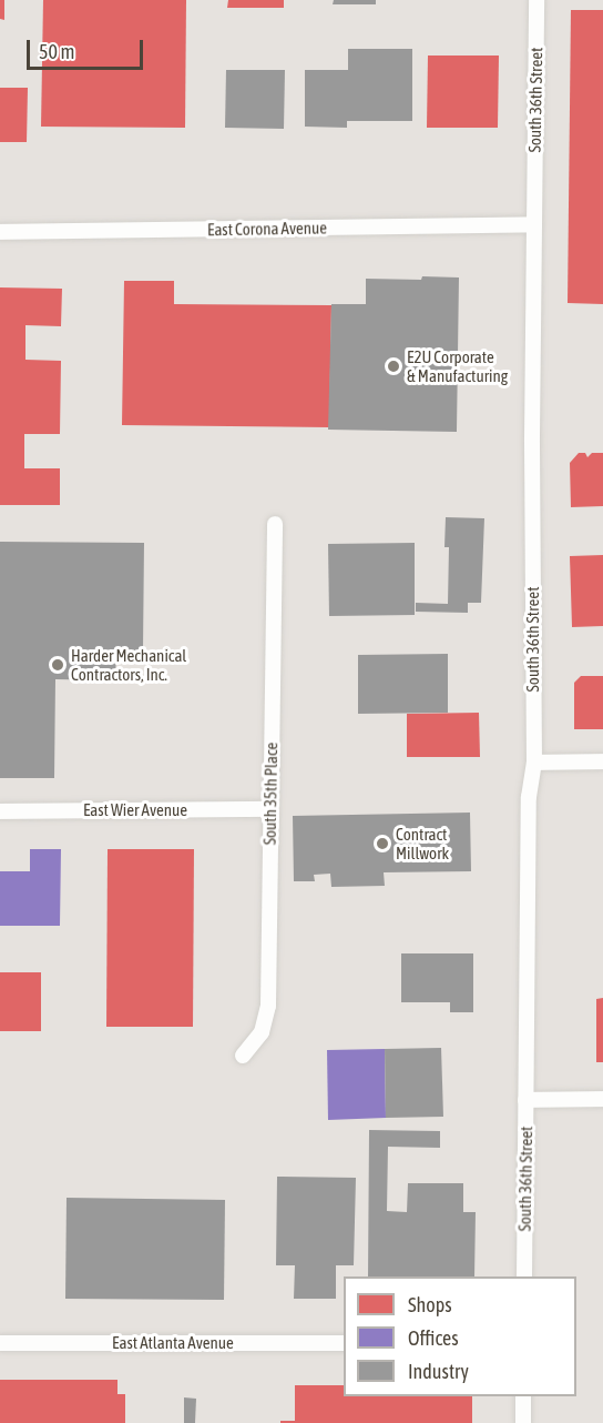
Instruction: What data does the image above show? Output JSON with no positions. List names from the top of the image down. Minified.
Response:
{"streets":{"street":["South 36th Street","East Corona Avenue","South 35th Place","East Wier Avenue","East Atlanta Avenue"]},"crossings":[["South 36th Street","East Corona Avenue"],["South 35th Place","East Wier Avenue"]],"places":["E2U Corporate & Manufacturing","Harder Mechanical Contractors, Inc.","Contract Millwork"],"legend":["Shops","Offices","Industry"],"scale_bar":"50 m"}
